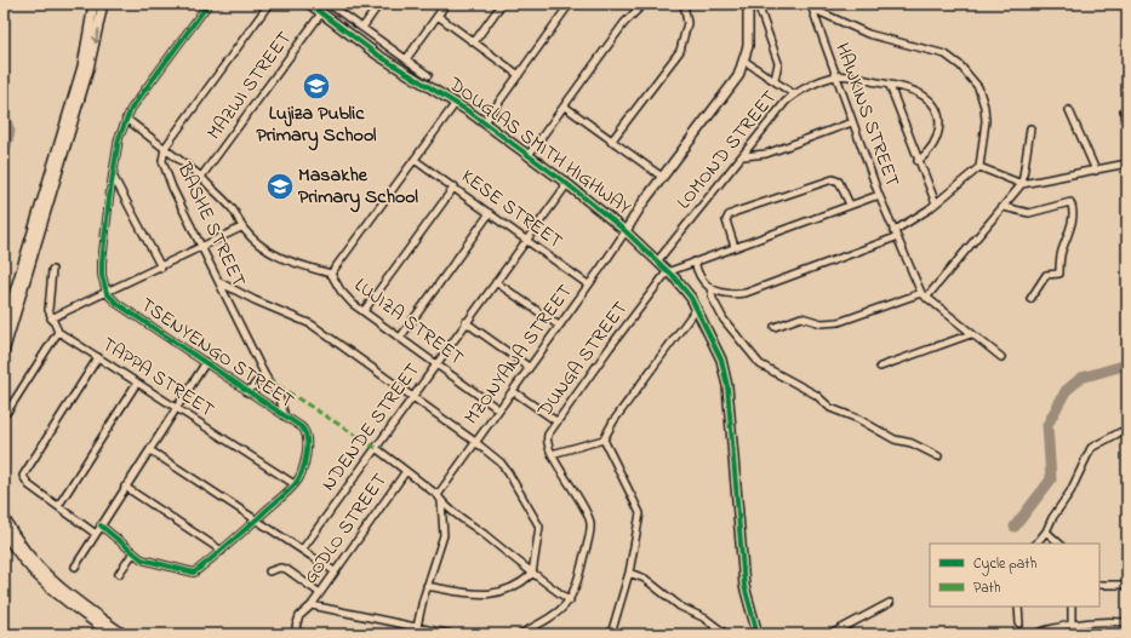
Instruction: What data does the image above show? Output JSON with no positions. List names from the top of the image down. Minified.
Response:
{"streets":{"street":["MAZWI STREET","HAWKINS STREET","DOUGLAS SMITH HIGHWAY","LOMOND STREET","KESE STREET","BASHE STREET","LUJIZA STREET","TSENYENGO STREET","MZONYANA STREET","DUNGA STREET","TAPPA STREET","NDENDE STREET","GODLO STREET"]},"crossings":[["MAZWI STREET","DOUGLAS SMITH HIGHWAY"],["MAZWI STREET","LUJIZA STREET"],["HAWKINS STREET","LOMOND STREET"],["DOUGLAS SMITH HIGHWAY","LOMOND STREET"],["DOUGLAS SMITH HIGHWAY","MZONYANA STREET"],["DOUGLAS SMITH HIGHWAY","DUNGA STREET"],["DOUGLAS SMITH HIGHWAY","NDENDE STREET"],["KESE STREET","MZONYANA STREET"],["KESE STREET","NDENDE STREET"],["BASHE STREET","LUJIZA STREET"],["BASHE STREET","TSENYENGO STREET"],["LUJIZA STREET","MZONYANA STREET"],["LUJIZA STREET","NDENDE STREET"],["TSENYENGO STREET","TAPPA STREET"]],"places":{"school or university":["Lujiza Public Primary School","Masakhe Primary School"]},"legend":["Cycle path","Path"]}
